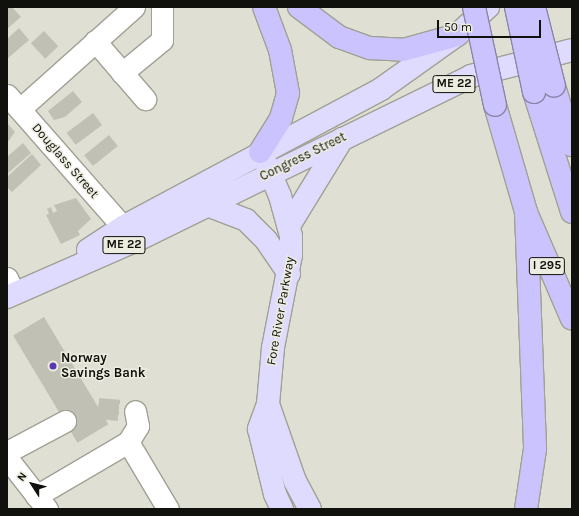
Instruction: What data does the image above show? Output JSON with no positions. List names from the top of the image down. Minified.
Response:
{"streets":{"highway":["I 295"],"main road":["ME 22","Congress Street","Fore River Parkway"],"street":["Douglass Street"]},"crossings":[["Congress Street","Douglass Street"],["Congress Street","Fore River Parkway"]],"places":["Norway Savings Bank"],"scale_bar":"50 m","north":"top left"}
